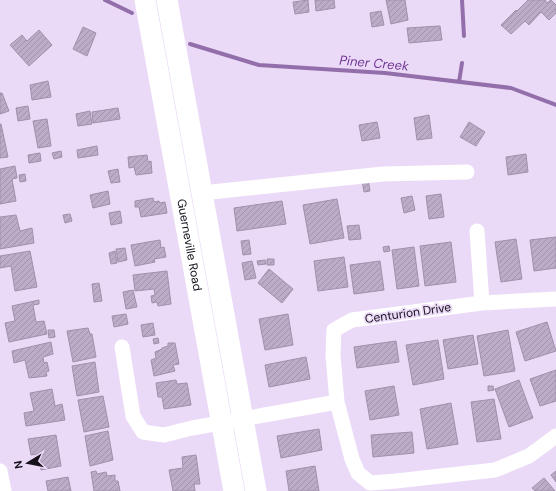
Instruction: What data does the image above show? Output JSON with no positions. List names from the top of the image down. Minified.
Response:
{"streets":{"main road":["Guerneville Road"],"street":["Centurion Drive"]},"water":["Piner Creek"],"north":"left"}
